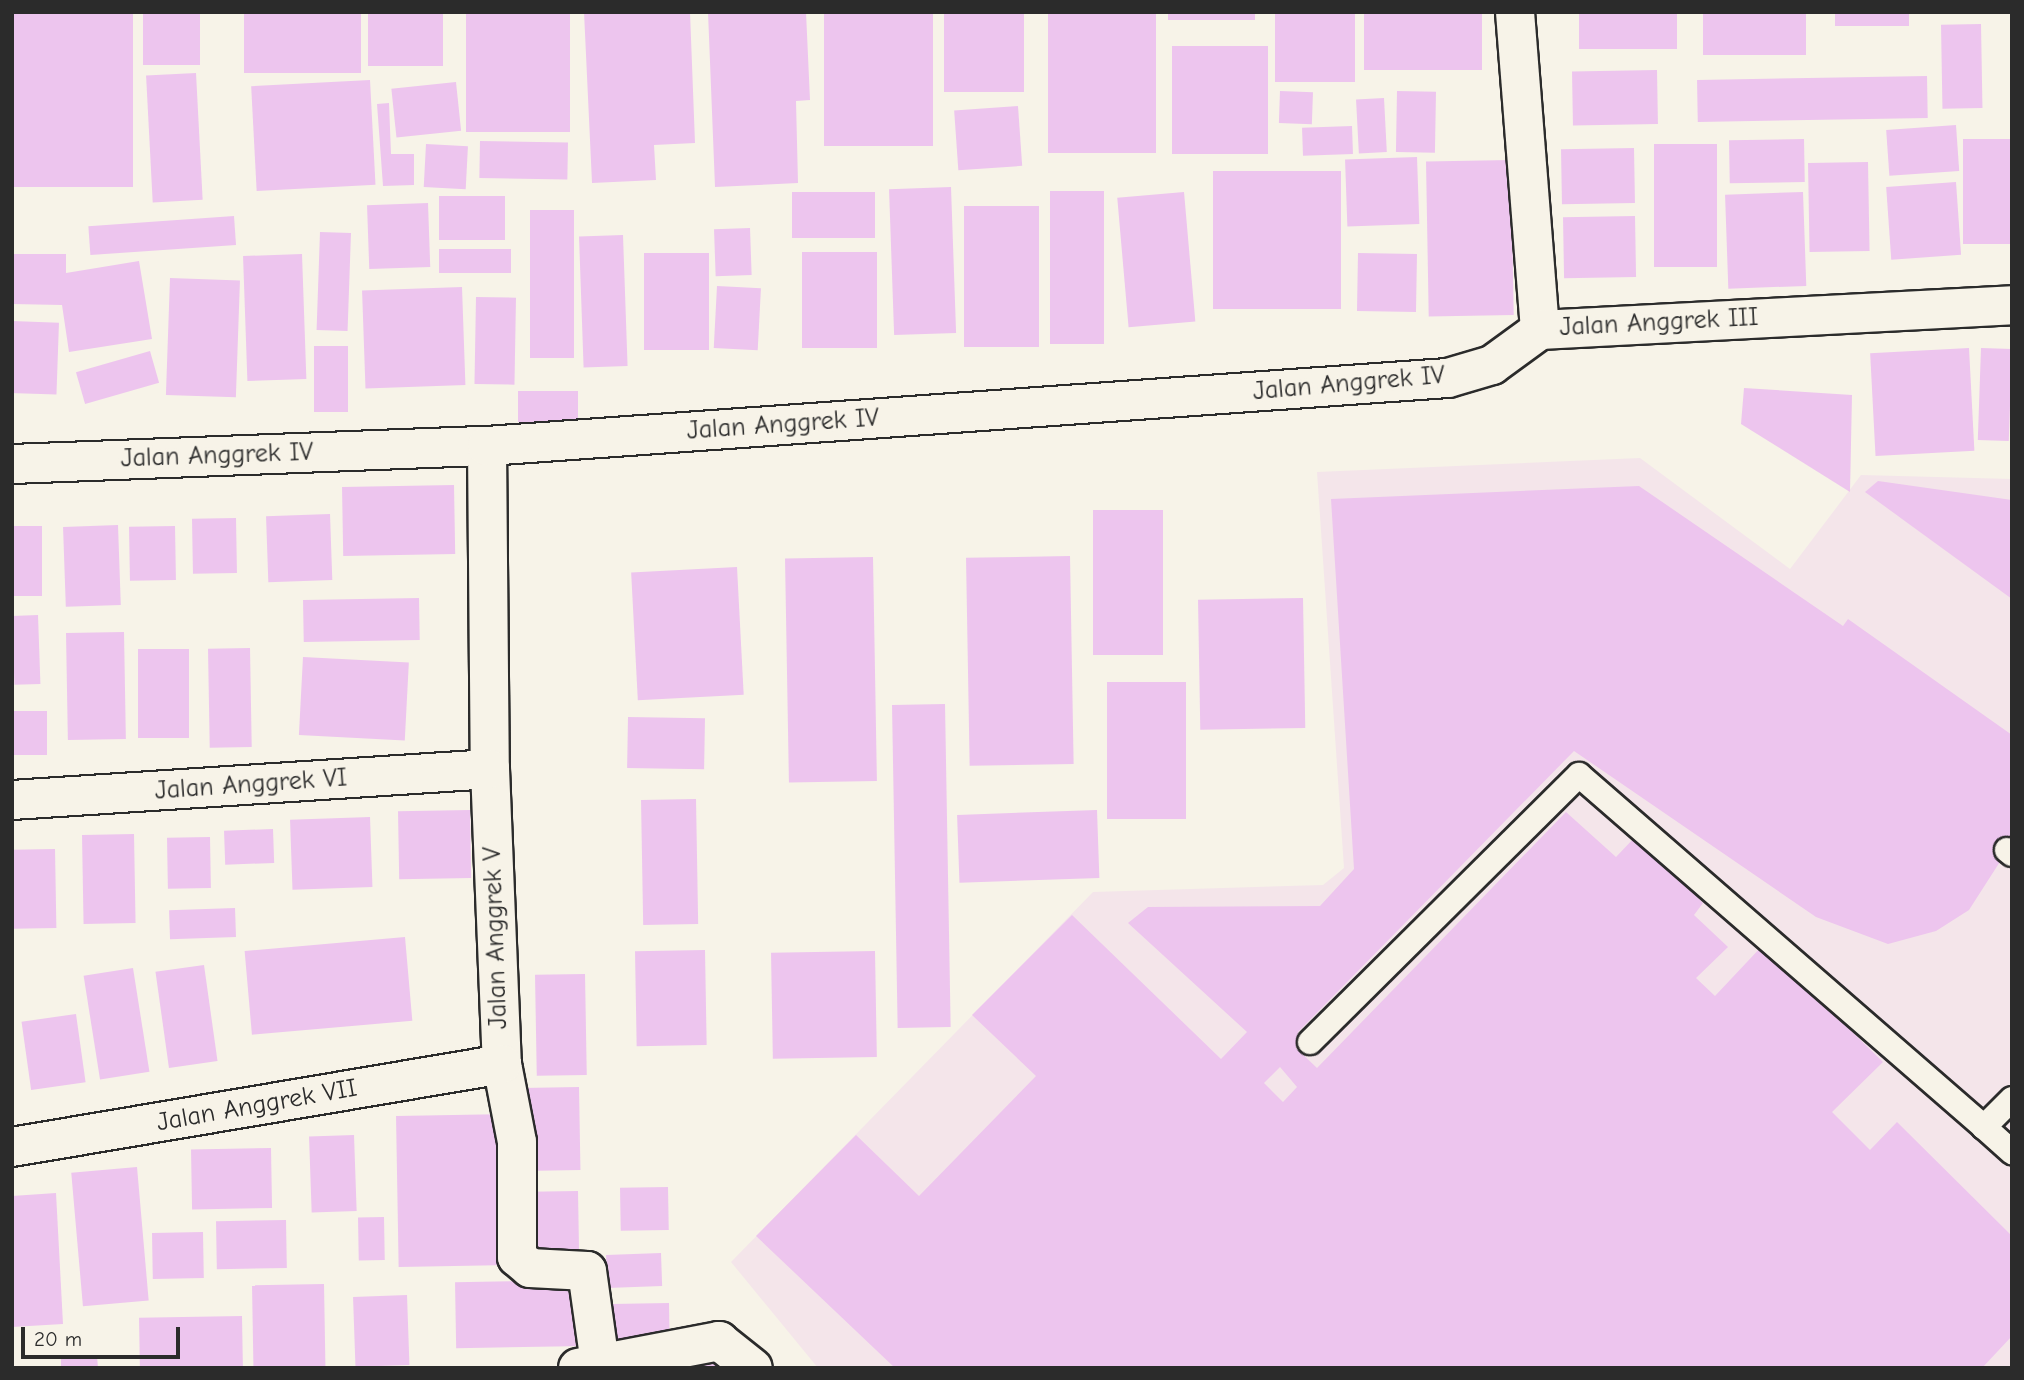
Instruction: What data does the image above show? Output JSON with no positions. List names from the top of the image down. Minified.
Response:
{"streets":{"street":["Jalan Anggrek III","Jalan Anggrek IV","Jalan Anggrek VI","Jalan Anggrek V","Jalan Anggrek VII"]},"crossings":[["Jalan Anggrek III","Jalan Anggrek IV"],["Jalan Anggrek IV","Jalan Anggrek V"],["Jalan Anggrek VI","Jalan Anggrek V"],["Jalan Anggrek V","Jalan Anggrek VII"]],"scale_bar":"20 m"}
